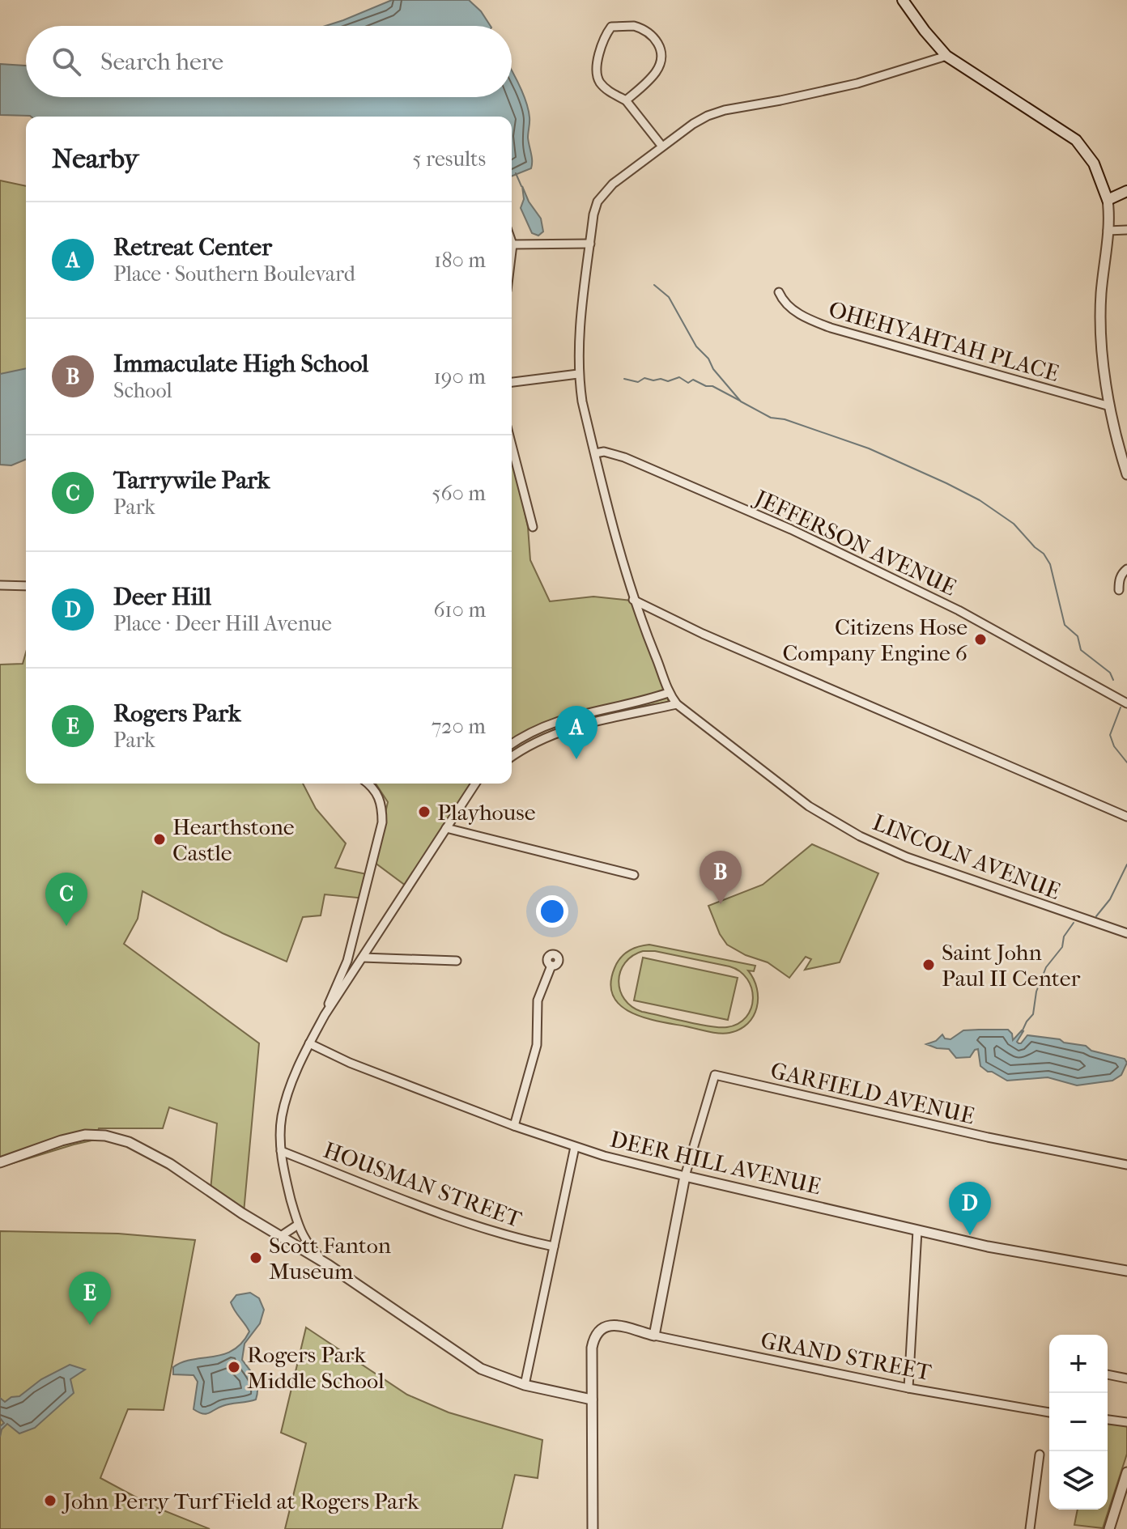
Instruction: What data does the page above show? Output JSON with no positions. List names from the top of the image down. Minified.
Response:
{"streets":{"street":["OHEHYAHTAH PLACE","JEFFERSON AVENUE","LINCOLN AVENUE","GARFIELD AVENUE","DEER HILL AVENUE","HOUSMAN STREET","GRAND STREET"]},"crossings":[["GARFIELD AVENUE","DEER HILL AVENUE"]],"places":["Citizens Hose Company Engine 6","Playhouse","Hearthstone Castle","Saint John Paul II Center","Scott Fanton Museum","Rogers Park Middle School","John Perry Turf Field at Rogers Park"],"page":{"search":"Search here","heading":["Nearby","5 results"],"list":[{"mark":"A","name":"Retreat Center","note":"Place · Southern Boulevard","value":"180 m"},{"mark":"B","name":"Immaculate High School","note":"School","value":"190 m"},{"mark":"C","name":"Tarrywile Park","note":"Park","value":"560 m"},{"mark":"D","name":"Deer Hill","note":"Place · Deer Hill Avenue","value":"610 m"},{"mark":"E","name":"Rogers Park","note":"Park","value":"720 m"}],"pins":["A","B","C","D","E"],"map_buttons":["+","−"]}}
